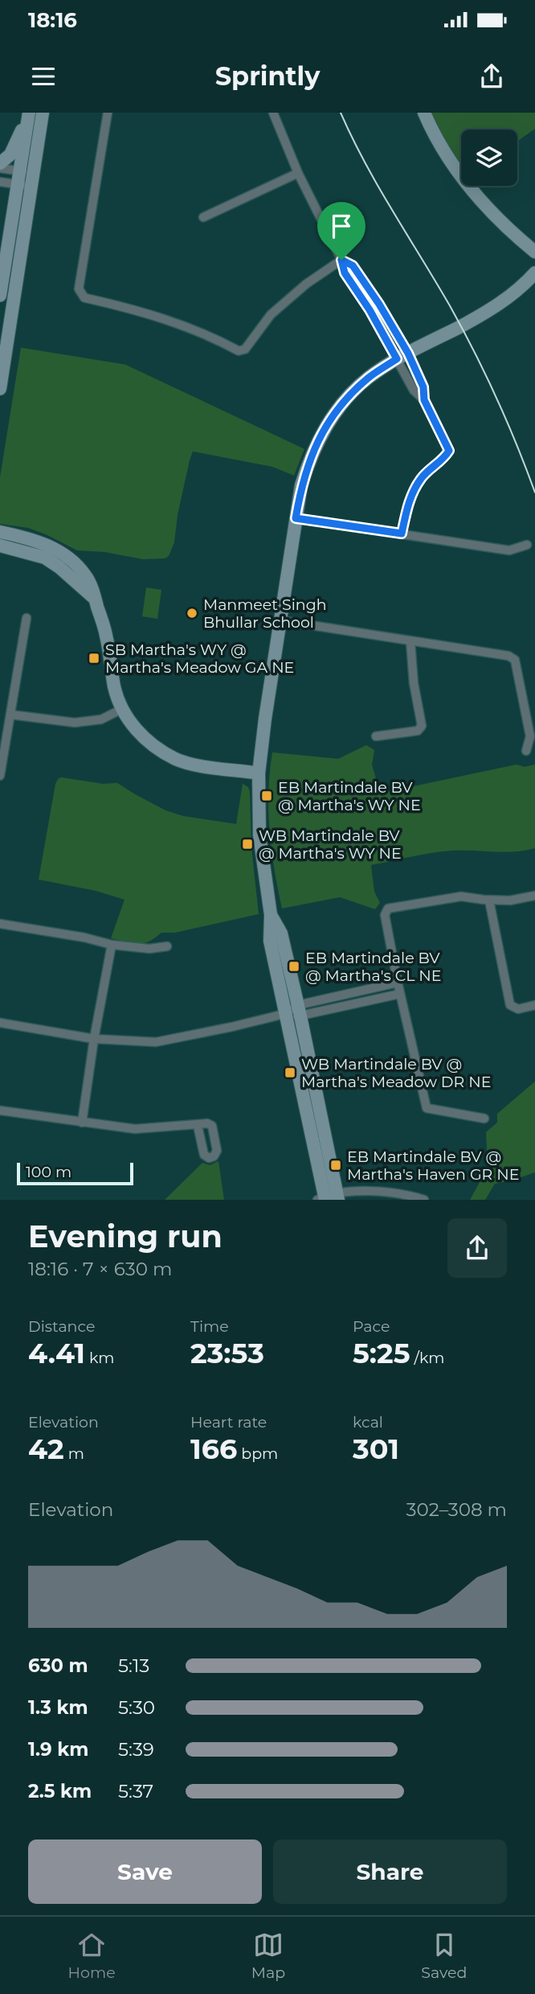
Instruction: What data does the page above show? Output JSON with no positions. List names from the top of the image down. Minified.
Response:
{"places":{"other":["Manmeet Singh Bhullar School"],"transit":["SB Martha's WY @ Martha's Meadow GA NE","EB Martindale BV @ Martha's WY NE","WB Martindale BV @ Martha's WY NE","EB Martindale BV @ Martha's CL NE","WB Martindale BV @ Martha's Meadow DR NE","EB Martindale BV @ Martha's Haven GR NE"]},"scale_bar":"100 m","page":{"status":"18:16","header":"Sprintly","scale":"100 m","heading":["Evening run","18:16 · 7 × 630 m"],"stats":[["Distance","4.41 km"],["Time","23:53"],["Pace","5:25 /km"],["Elevation","42 m"],["Heart rate","166 bpm"],["kcal","301"]],"chart":["Elevation","302–308 m"],"list":[{"name":"630 m","note":"5:13"},{"name":"1.3 km","note":"5:30"},{"name":"1.9 km","note":"5:39"},{"name":"2.5 km","note":"5:37"}],"buttons":["Save","Share"],"tabs":["Home","Map","Saved"]}}
